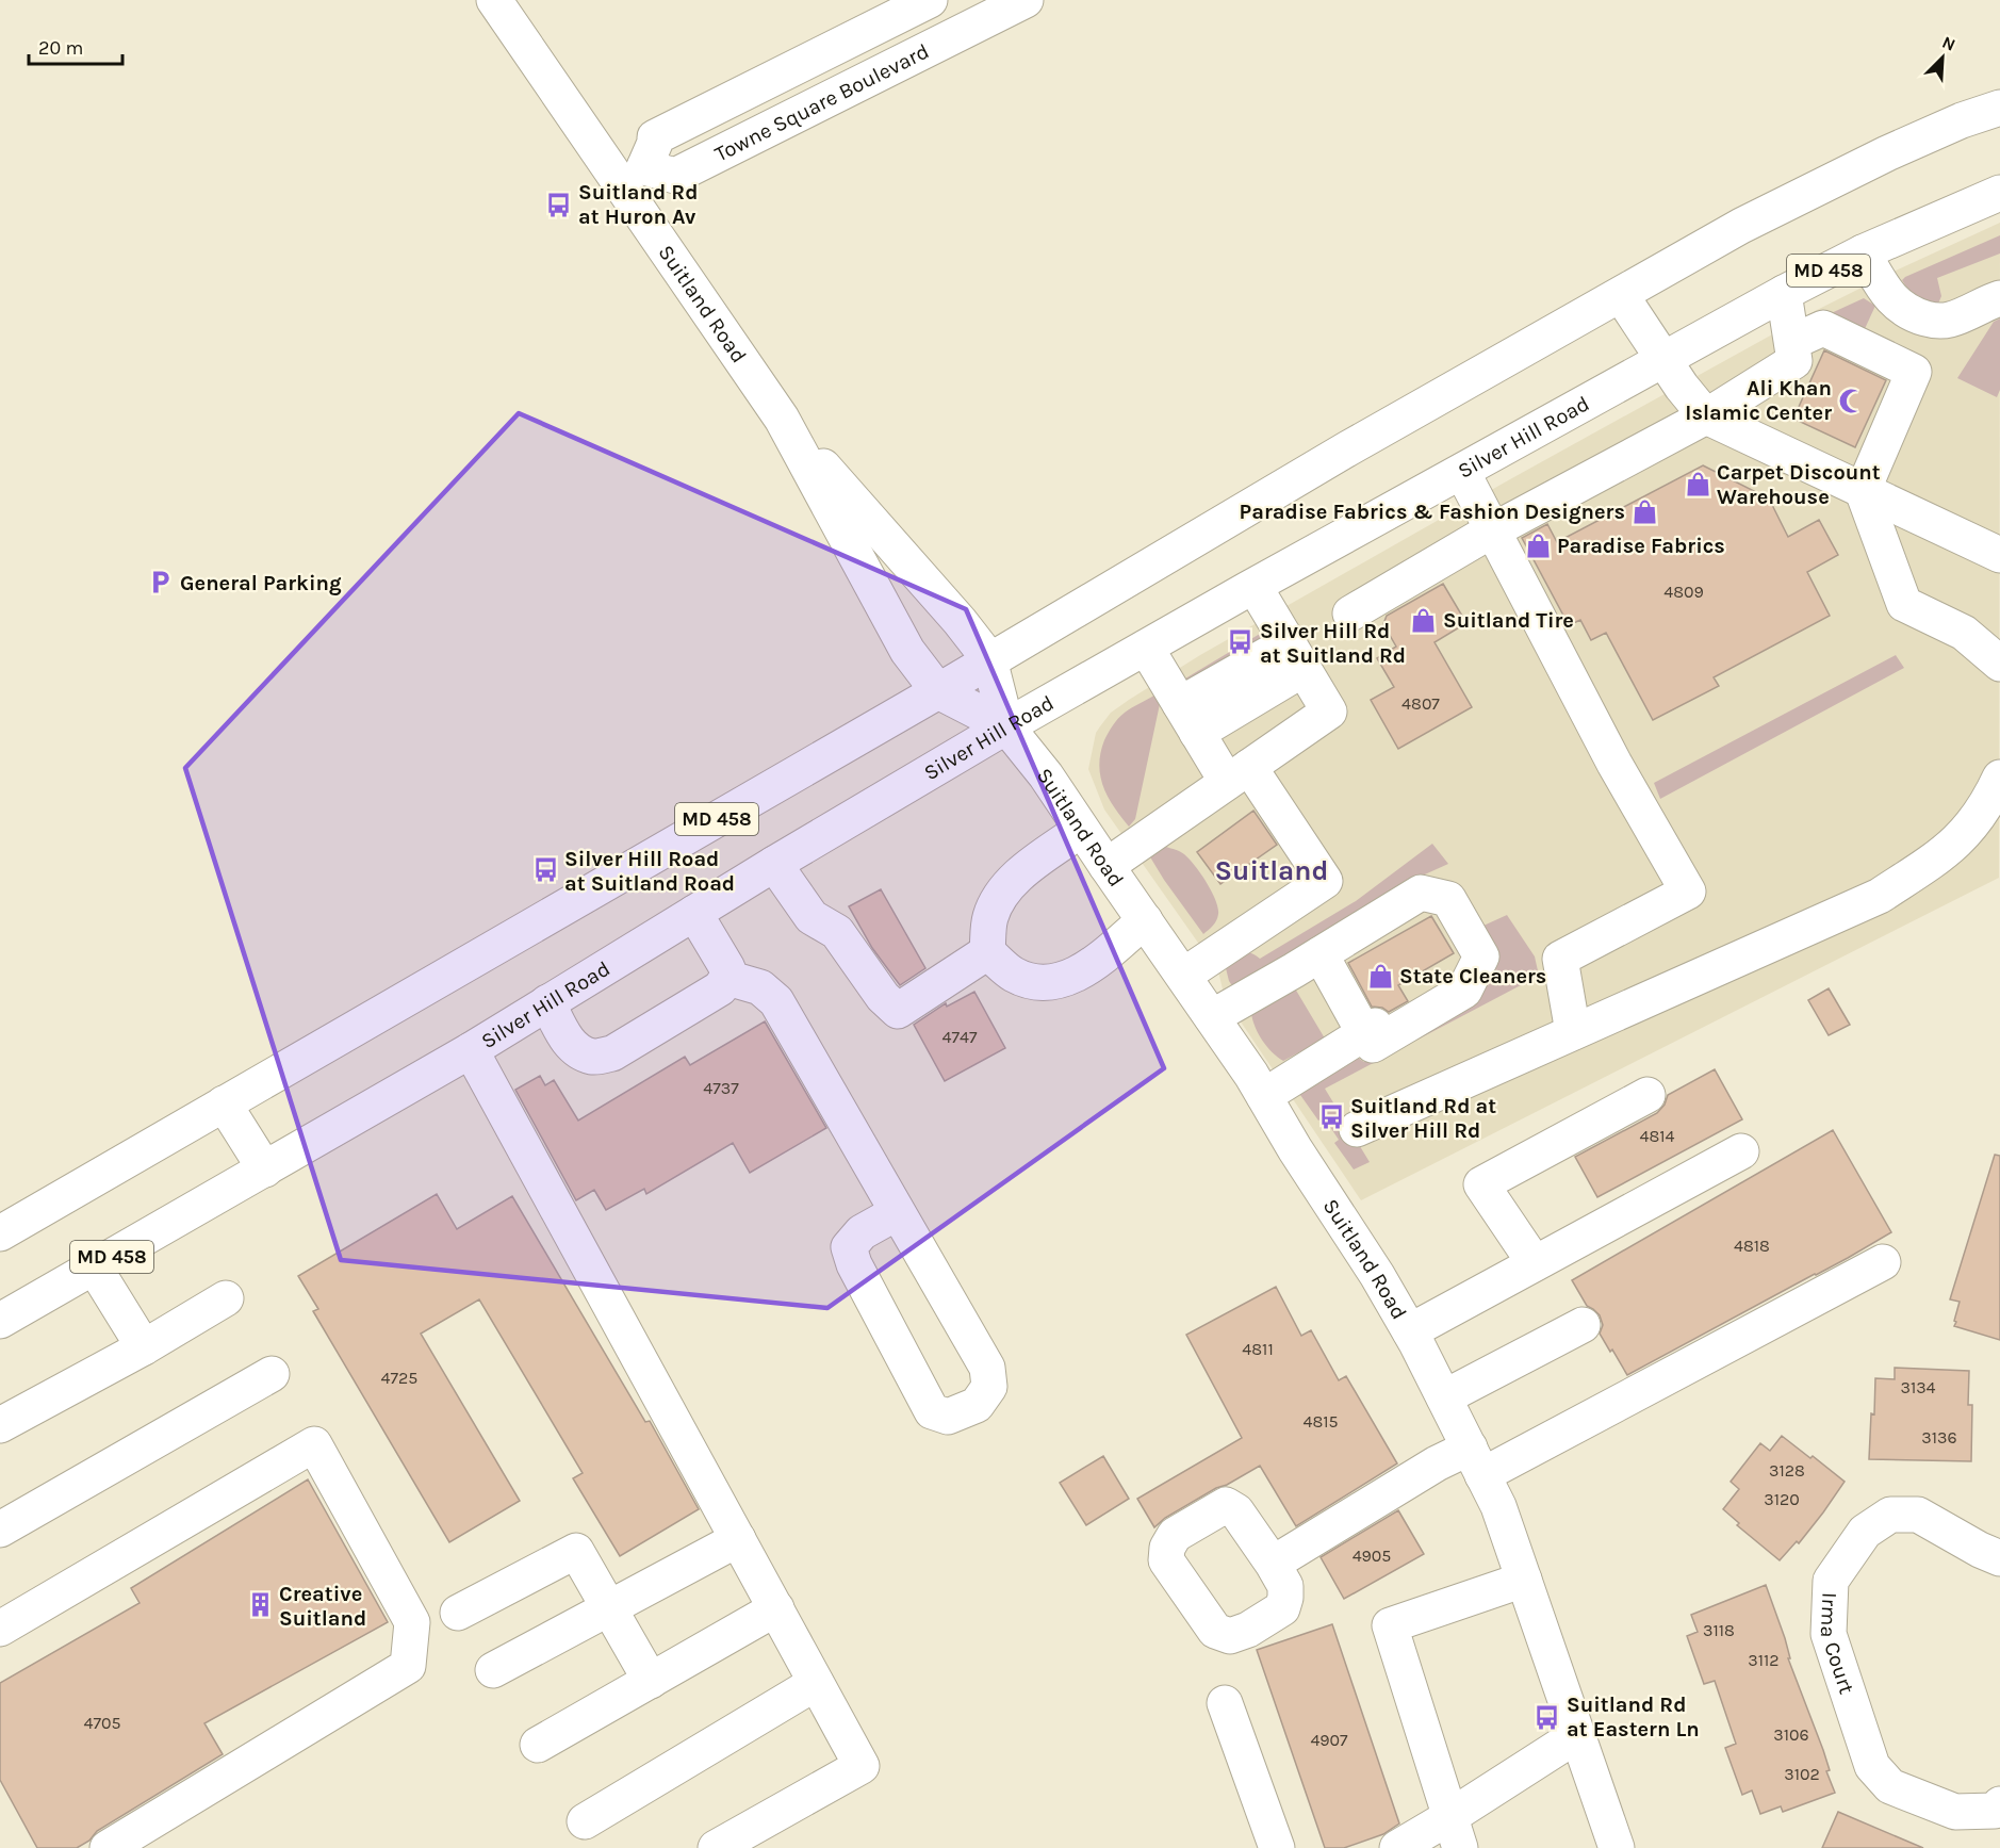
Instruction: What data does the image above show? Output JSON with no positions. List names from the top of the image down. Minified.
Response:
{"streets":{"main road":["Towne Square Boulevard","MD 458","Suitland Road","Silver Hill Road","Irma Court"]},"crossings":[["Towne Square Boulevard","Suitland Road"],["MD 458","Suitland Road"],["Suitland Road","Silver Hill Road"]],"districts":["Suitland"],"places":{"bus stop":["Suitland Rd at Huron Av","Silver Hill Rd at Suitland Rd","Silver Hill Road at Suitland Road","Suitland Rd at Silver Hill Rd","Suitland Rd at Eastern Ln"],"mosque":["Ali Khan Islamic Center"],"shop":["Carpet Discount Warehouse","Paradise Fabrics & Fashion Designers","Paradise Fabrics","Suitland Tire","State Cleaners"],"parking":["General Parking"],"building":["Creative Suitland"]},"house_numbers":["4809","4807","4747","4737","4814","4818","4811","4725","3134","4815","3136","3128","3120","4905","3118","3112","4705","3106","4907","3102"],"scale_bar":"20 m","north":"top right"}
